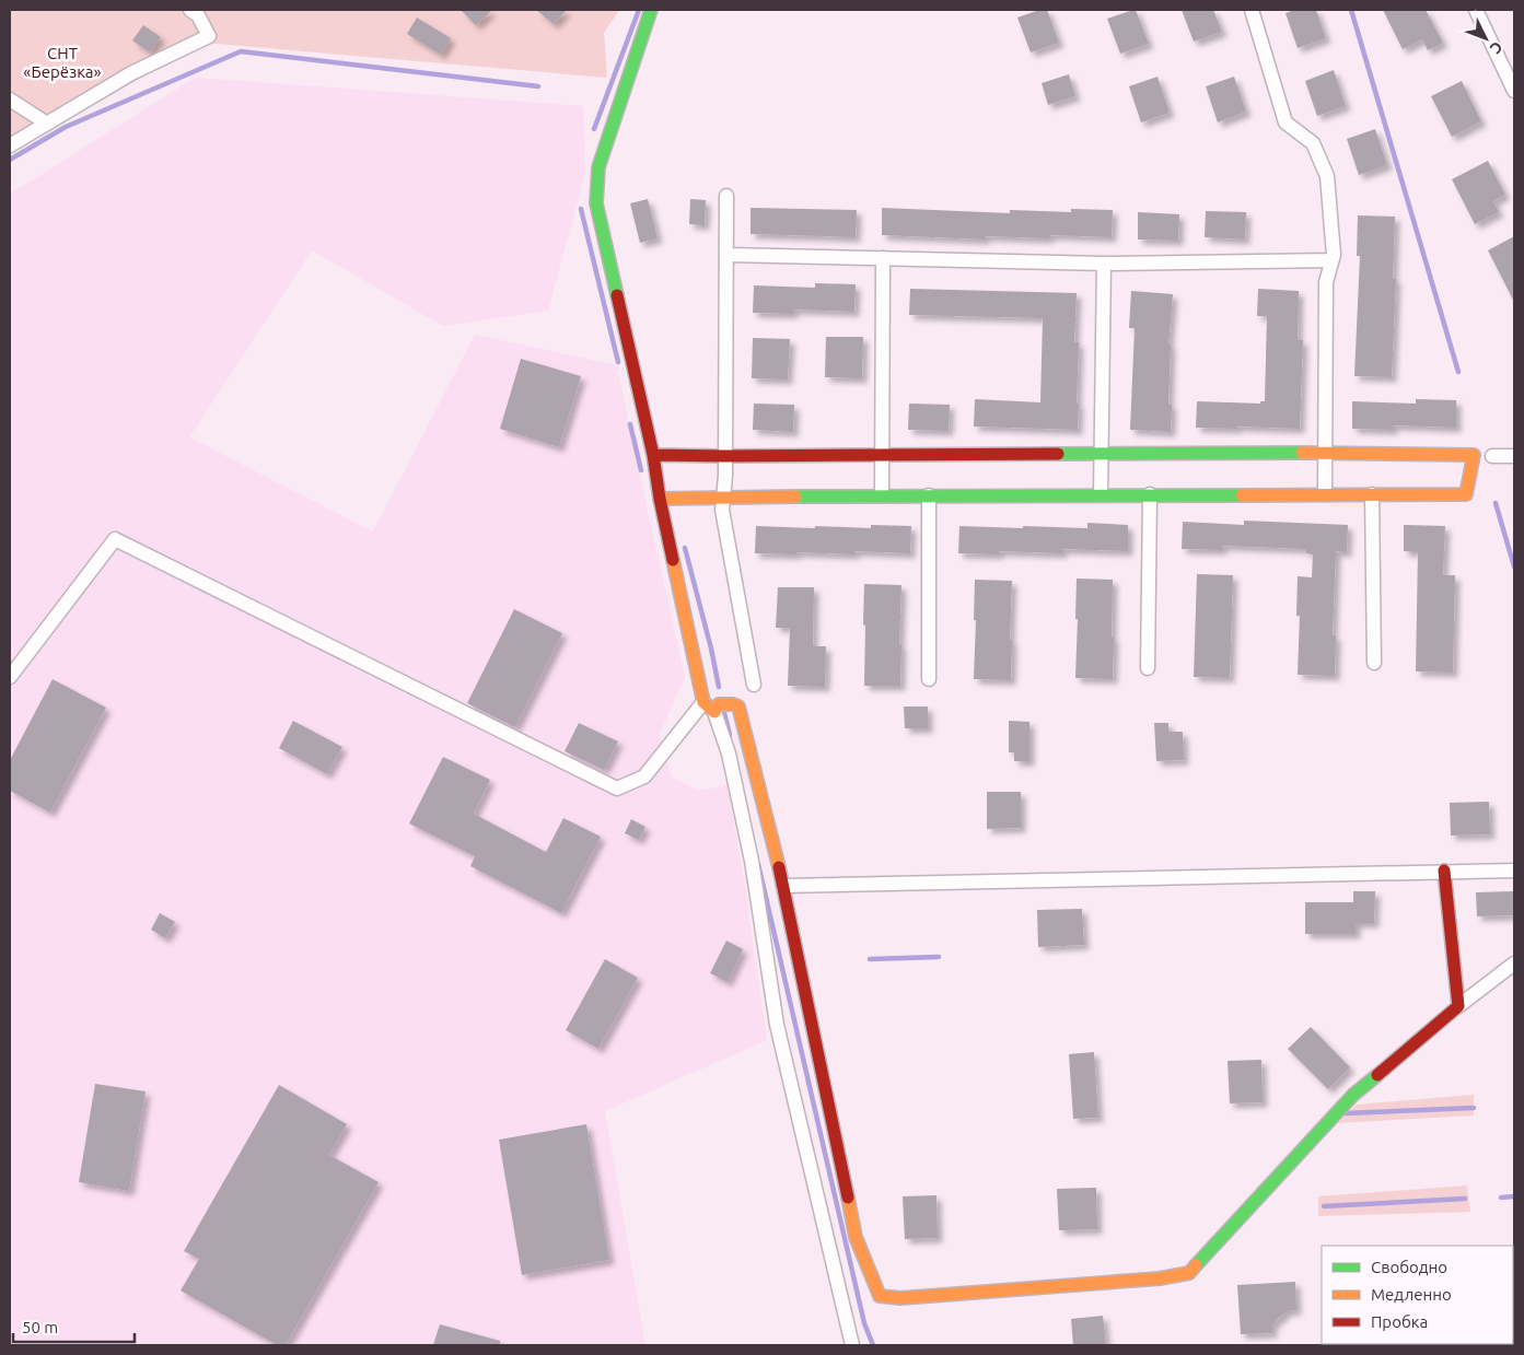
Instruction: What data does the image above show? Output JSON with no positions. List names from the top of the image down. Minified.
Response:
{"parks":["СНТ «Берёзка»"],"legend":["Свободно","Медленно","Пробка"],"scale_bar":"50 m","north":"bottom right"}
